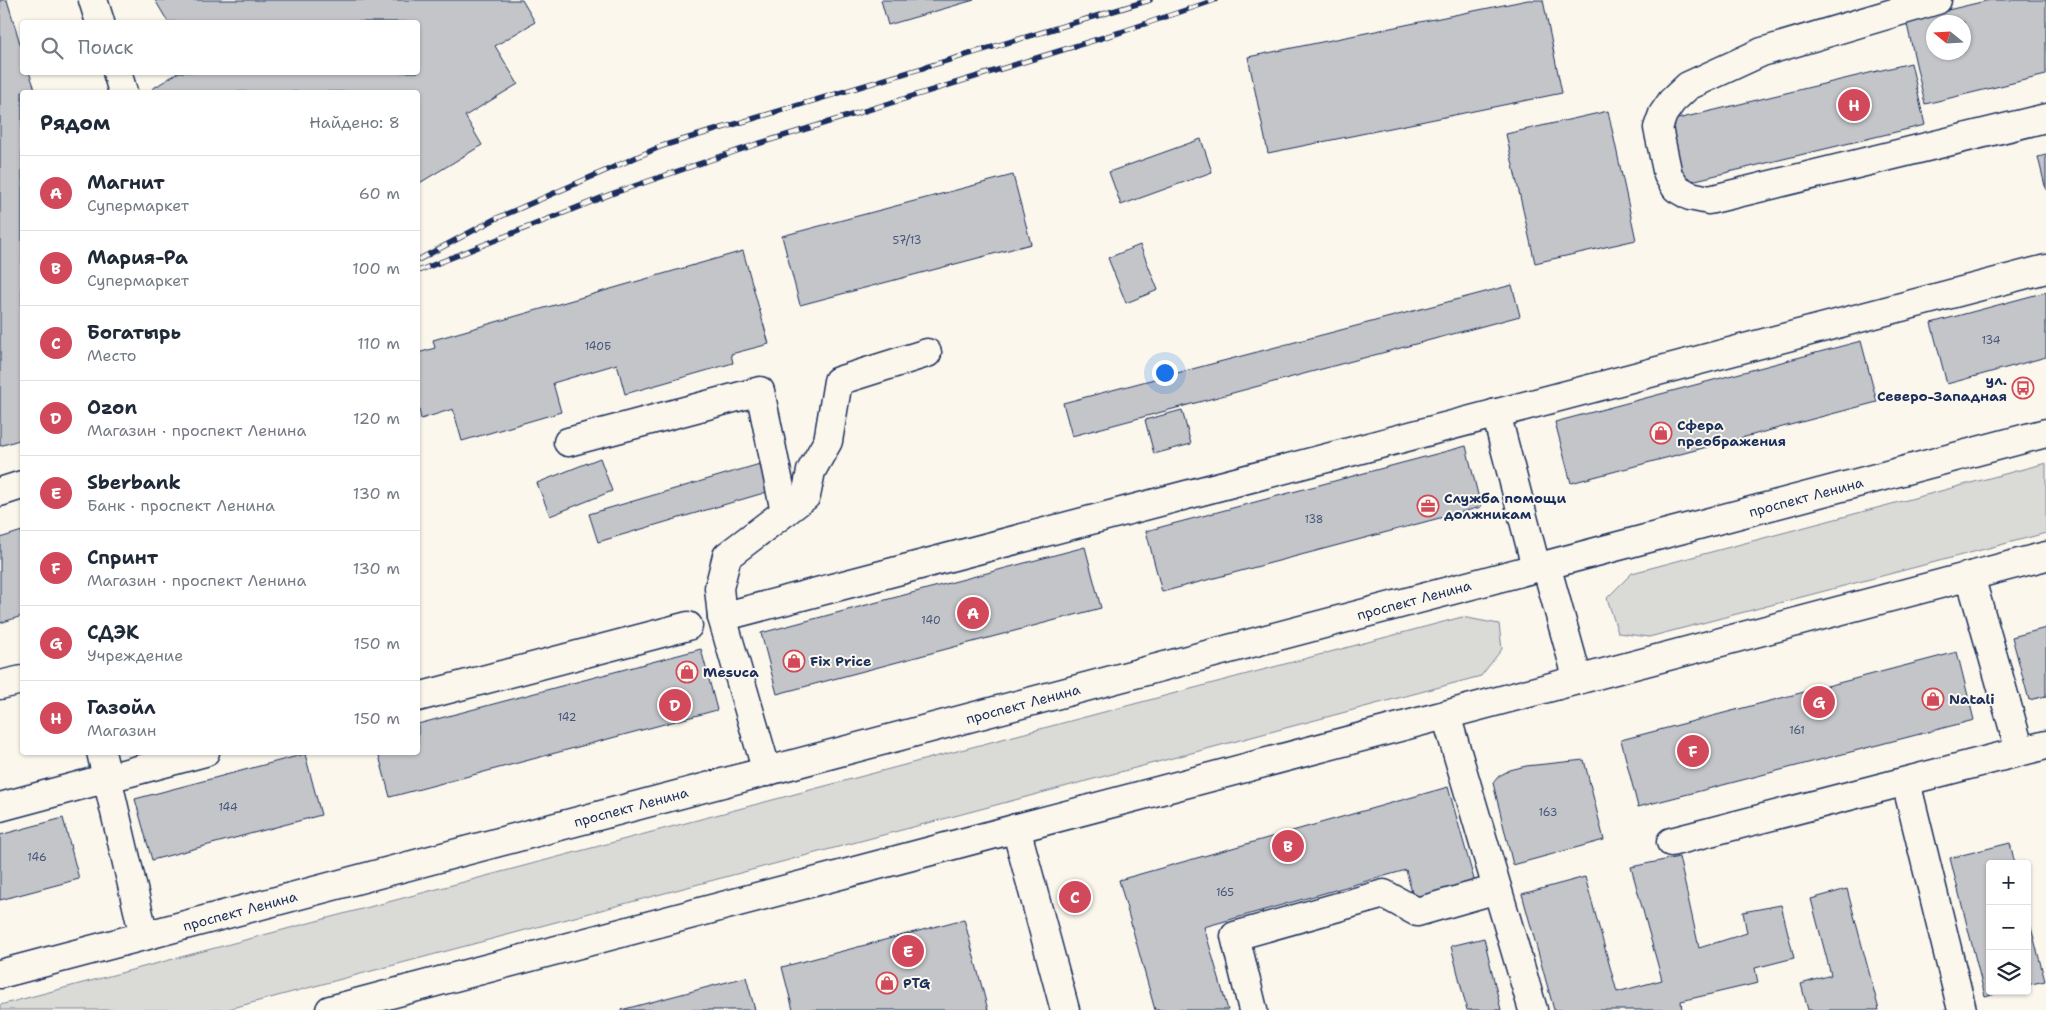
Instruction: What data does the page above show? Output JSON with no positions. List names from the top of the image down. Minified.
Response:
{"streets":{"main road":["проспект Ленина"]},"places":{"bus stop":["ул. Северо-Западная"],"shop":["Сфера преображения","Fix Price","Mesuca","Natali","PTG"],"office":["Служба помощи должникам"]},"house_numbers":["57/13","134","140Б","138","140","142","161","144","163","146","165"],"north":"left","page":{"search":"Поиск","pins":["H","A","G","D","F","B","C","E"],"heading":["Рядом","Найдено: 8"],"list":[{"mark":"A","name":"Магнит","note":"Супермаркет","value":"60 m"},{"mark":"B","name":"Мария-Ра","note":"Супермаркет","value":"100 m"},{"mark":"C","name":"Богатырь","note":"Место","value":"110 m"},{"mark":"D","name":"Ozon","note":"Магазин · проспект Ленина","value":"120 m"},{"mark":"E","name":"Sberbank","note":"Банк · проспект Ленина","value":"130 m"},{"mark":"F","name":"Спринт","note":"Магазин · проспект Ленина","value":"130 m"},{"mark":"G","name":"СДЭК","note":"Учреждение","value":"150 m"},{"mark":"H","name":"Газойл","note":"Магазин","value":"150 m"}],"map_buttons":["+","−"]}}
